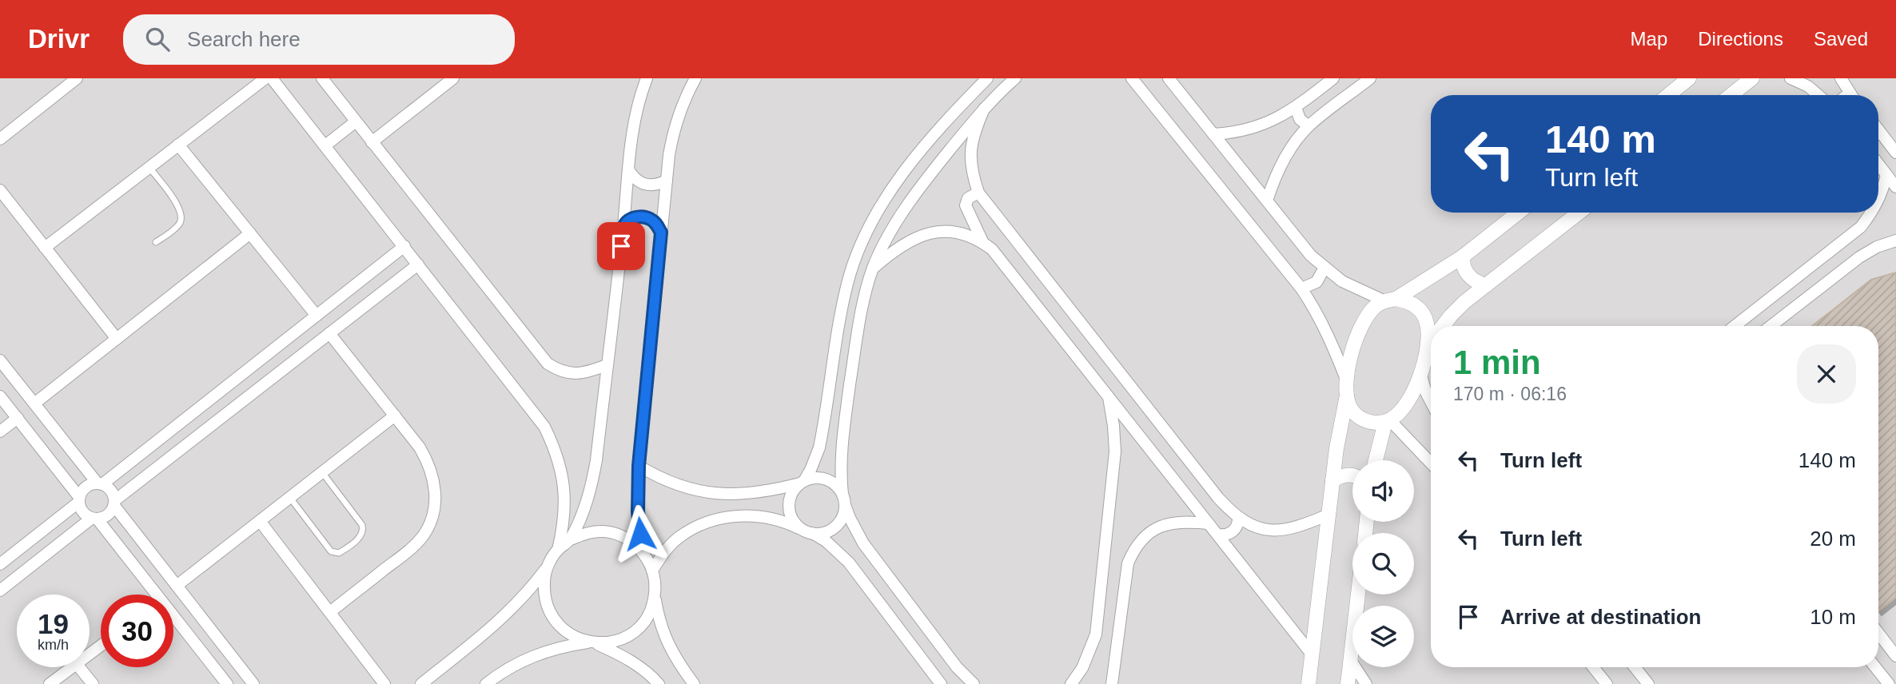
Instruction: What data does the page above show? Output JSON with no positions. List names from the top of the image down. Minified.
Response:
{"page":{"header":"Drivr","search":"Search here","nav":["Map","Directions","Saved"],"turn":["140 m","Turn left"],"heading":["1 min","170 m · 06:16"],"list":[{"name":"Turn left","value":"140 m"},{"name":"Turn left","value":"20 m"},{"name":"Arrive at destination","value":"10 m"}],"speed":"19 km/h","limit":"30"}}
